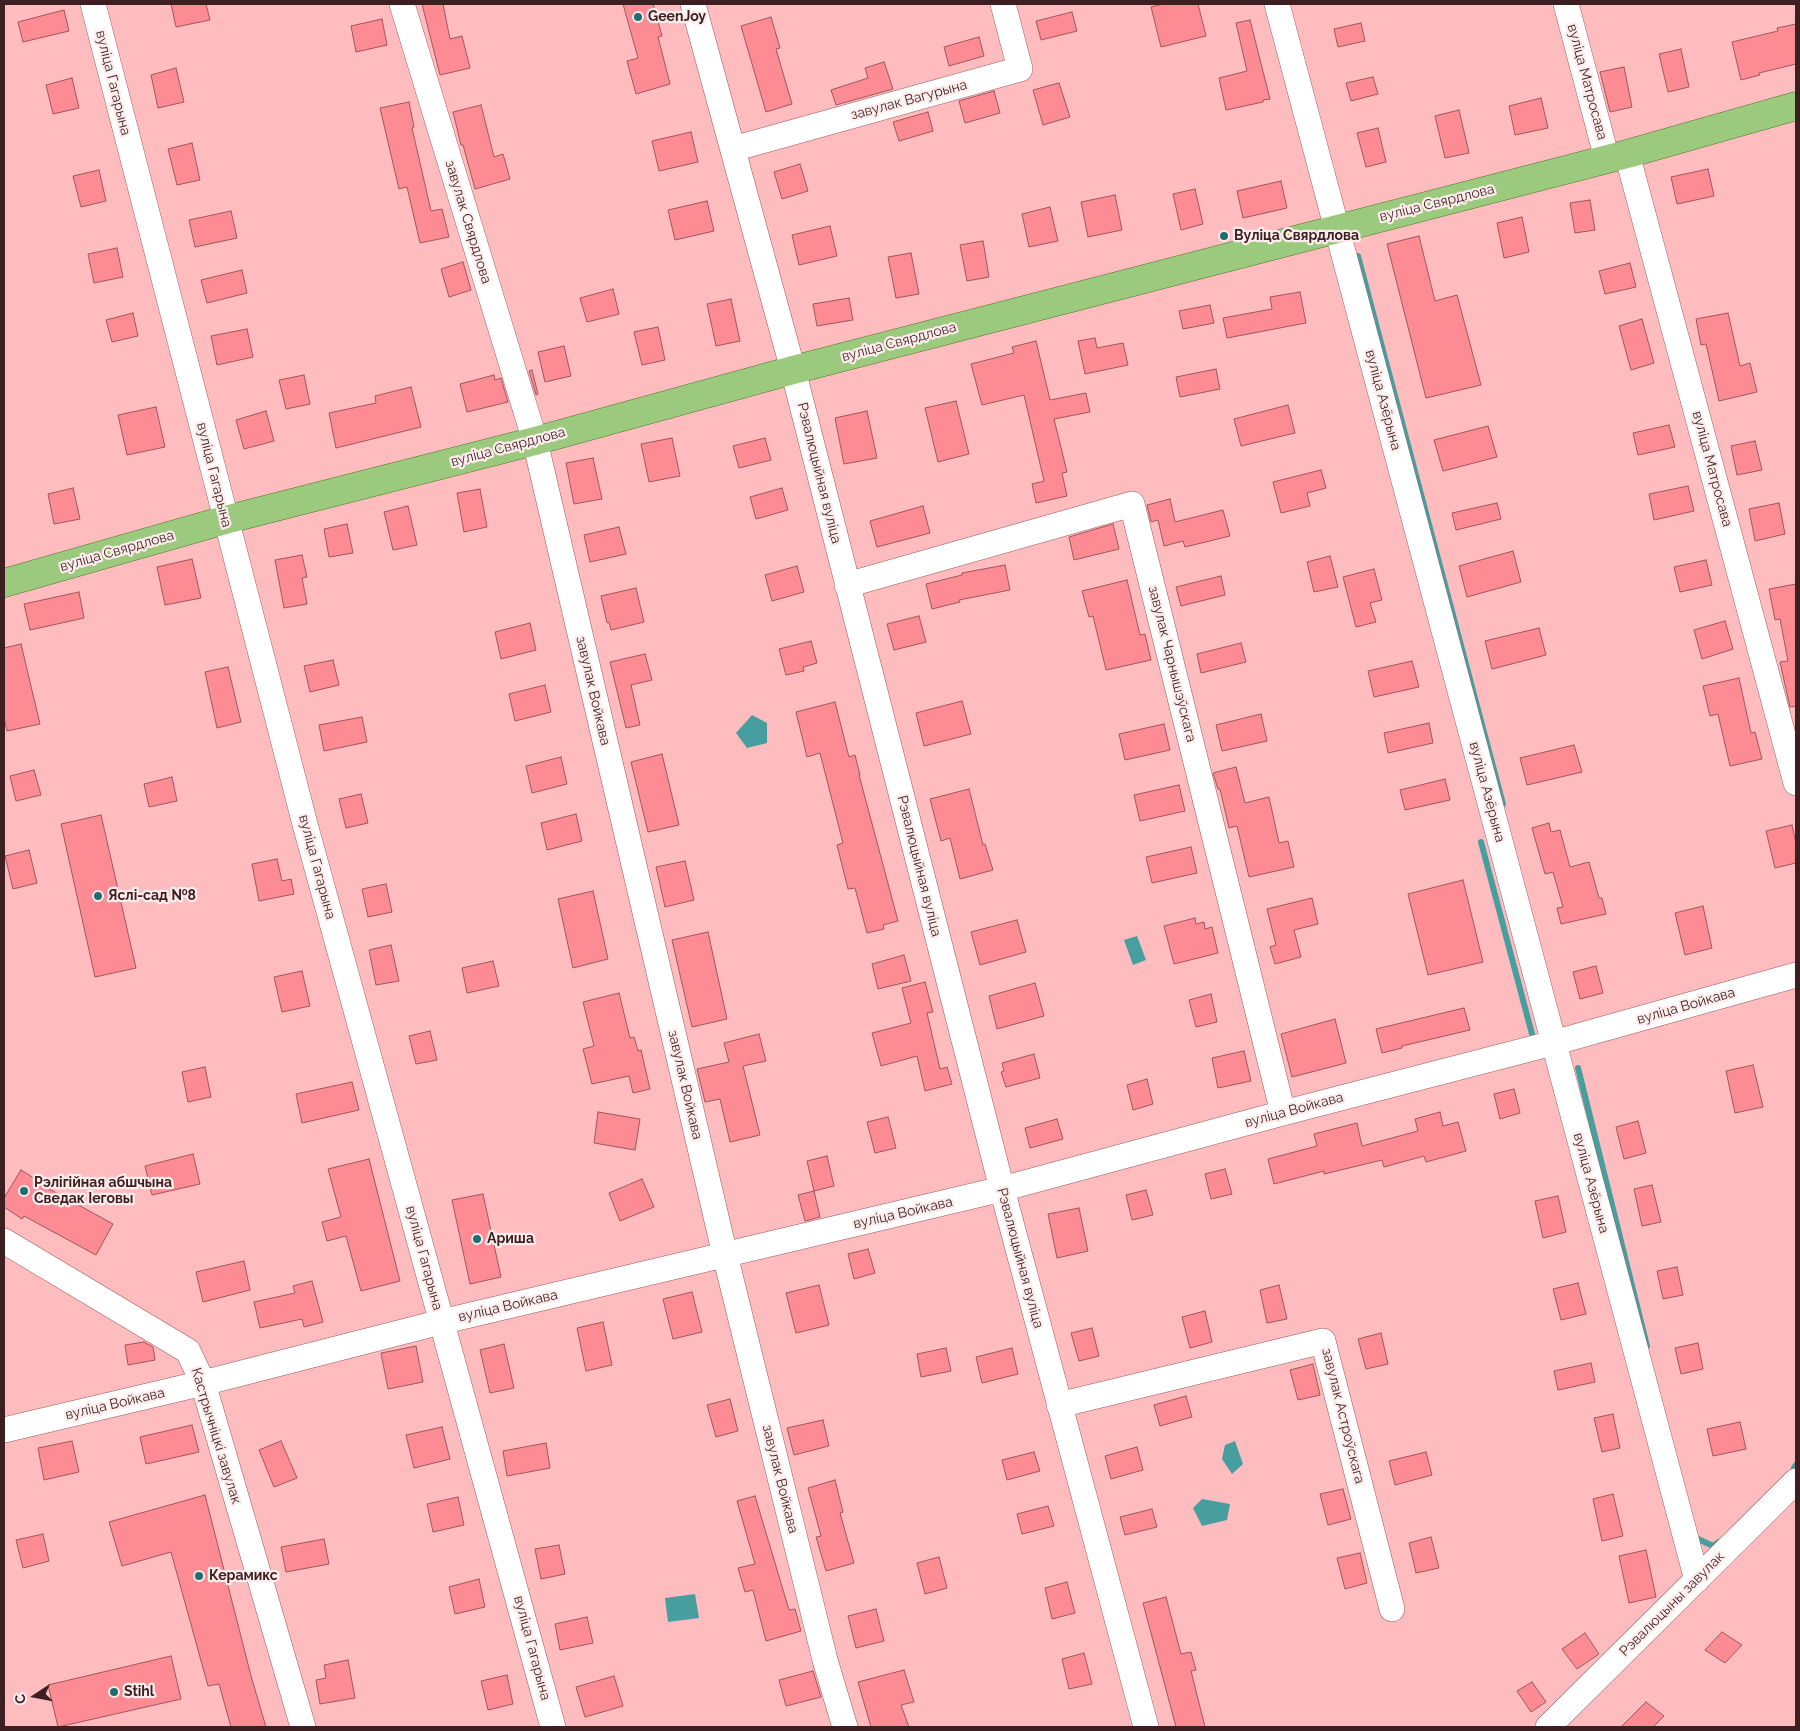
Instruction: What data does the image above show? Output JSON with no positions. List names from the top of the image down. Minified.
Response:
{"streets":{"main road":["вуліца Свярдлова"],"street":["вуліца Матросава","вуліца Гагарына","завулак Вагурына","завулак Свярдлова","вуліца Азёрына","Рэвалюцыйная вуліца","завулак Чарнышэўскага","завулак Войкава","вуліца Войкава","завулак Астроўскага","Кастрычніцкі завулак","Рэвалюцыны завулак"]},"crossings":[["вуліца Матросава","вуліца Свярдлова"],["вуліца Гагарына","вуліца Свярдлова"],["вуліца Гагарына","вуліца Войкава"],["завулак Вагурына","Рэвалюцыйная вуліца"],["вуліца Свярдлова","завулак Свярдлова"],["вуліца Свярдлова","вуліца Азёрына"],["вуліца Свярдлова","Рэвалюцыйная вуліца"],["вуліца Свярдлова","завулак Войкава"],["завулак Свярдлова","завулак Войкава"],["вуліца Азёрына","вуліца Войкава"],["вуліца Азёрына","Рэвалюцыны завулак"],["Рэвалюцыйная вуліца","завулак Чарнышэўскага"],["Рэвалюцыйная вуліца","вуліца Войкава"],["Рэвалюцыйная вуліца","завулак Астроўскага"],["завулак Чарнышэўскага","вуліца Войкава"],["завулак Войкава","вуліца Войкава"],["вуліца Войкава","Кастрычніцкі завулак"]],"places":["GeenJoy","Вуліца Свярдлова","Яслі-сад №8","Рэлігійная абшчына Сведак Iеговы","Ариша","Керамикс","Stihl"],"north":"left"}
